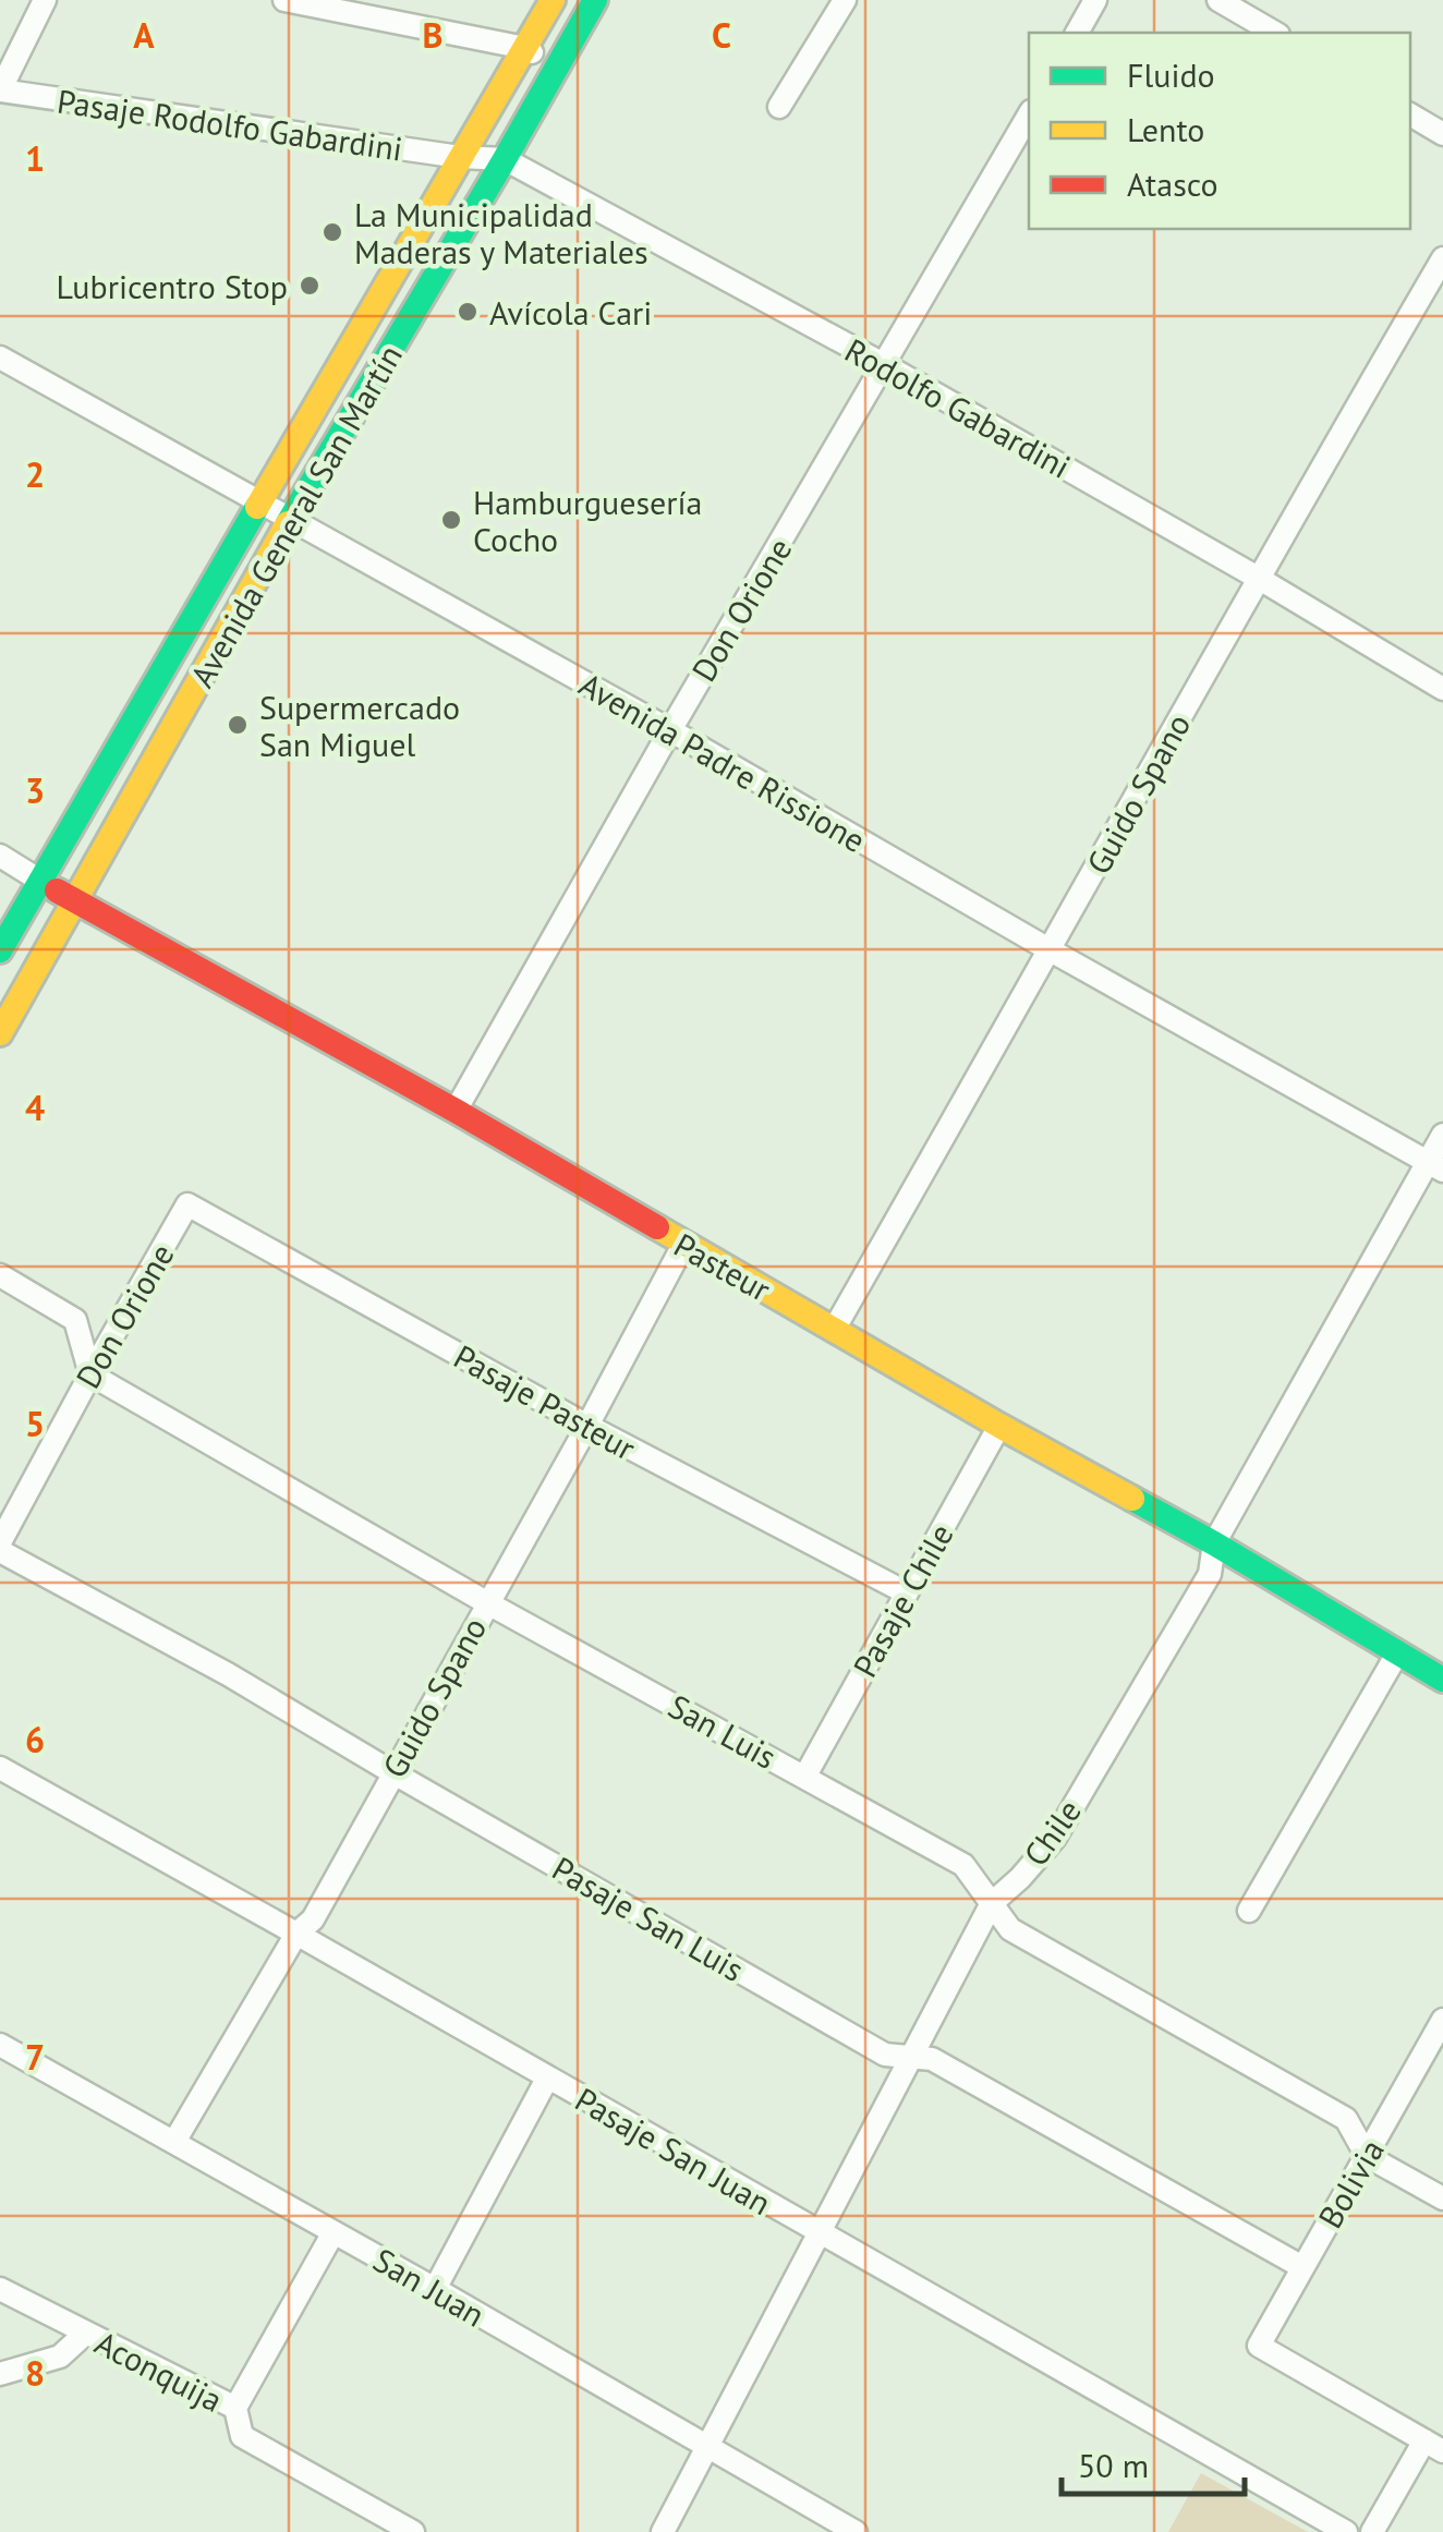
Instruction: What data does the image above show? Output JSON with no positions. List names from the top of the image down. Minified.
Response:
{"streets":{"main road":["Avenida General San Martín","Pasteur"],"street":["Pasaje Rodolfo Gabardini","Rodolfo Gabardini","Don Orione","Avenida Padre Rissione","Guido Spano","Pasaje Pasteur","Pasaje Chile","San Luis","Chile","Pasaje San Luis","Pasaje San Juan","Bolivia","San Juan","Aconquija"]},"crossings":[["Pasaje Rodolfo Gabardini","Rodolfo Gabardini"],["Pasaje Rodolfo Gabardini","Avenida General San Martín"],["Rodolfo Gabardini","Avenida General San Martín"],["Rodolfo Gabardini","Don Orione"],["Rodolfo Gabardini","Guido Spano"],["Avenida General San Martín","Avenida Padre Rissione"],["Avenida General San Martín","Pasteur"],["Don Orione","Avenida Padre Rissione"],["Don Orione","Pasteur"],["Don Orione","Pasaje Pasteur"],["Don Orione","San Luis"],["Avenida Padre Rissione","Guido Spano"],["Avenida Padre Rissione","Chile"],["Guido Spano","Pasteur"],["Guido Spano","Pasaje Pasteur"],["Guido Spano","San Luis"],["Guido Spano","Pasaje San Luis"],["Guido Spano","Pasaje San Juan"],["Guido Spano","San Juan"],["Pasteur","Pasaje Chile"],["Pasteur","Chile"],["Pasaje Pasteur","Pasaje Chile"],["Pasaje Chile","San Luis"],["San Luis","Chile"],["San Luis","Bolivia"],["Chile","Pasaje San Luis"],["Chile","Pasaje San Juan"],["Chile","San Juan"],["Pasaje San Luis","Bolivia"]],"places":["La Municipalidad Maderas y Materiales","Lubricentro Stop","Avícola Cari","Hamburguesería Cocho","Supermercado San Miguel"],"legend":["Fluido","Lento","Atasco"],"scale_bar":"50 m","grid":{"columns":["A","B","C"],"rows":["1","2","3","4","5","6","7","8"]}}
